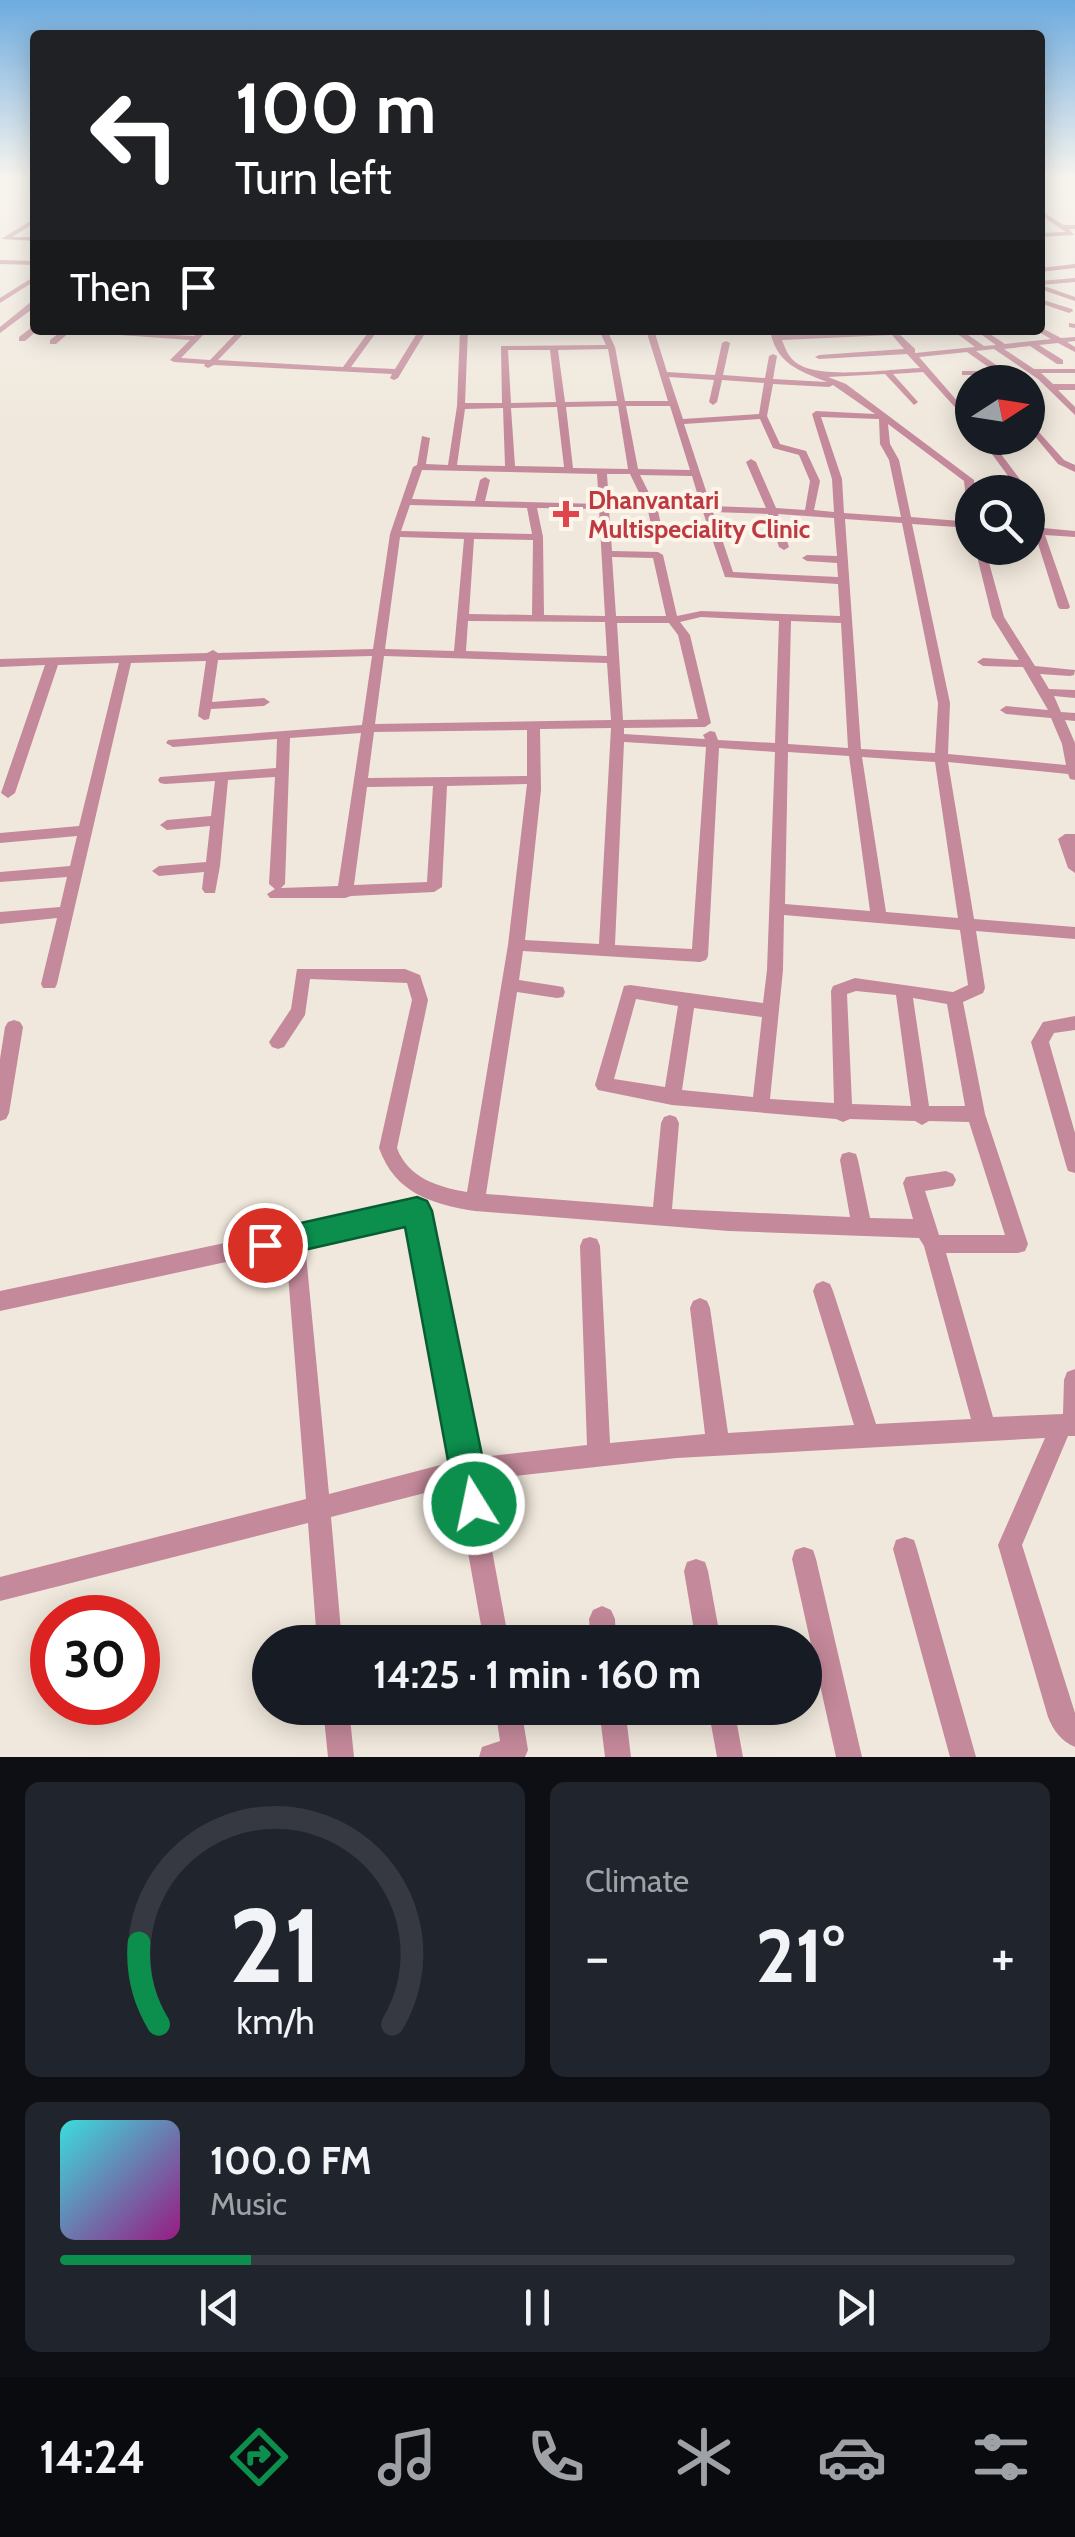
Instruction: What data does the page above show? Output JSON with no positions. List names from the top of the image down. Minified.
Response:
{"places":{"health":["Dhanvantari Multispeciality Clinic"]},"north":"right","page":{"turn":["100 m","Turn left"],"then":"Then","limit":"30","trip":"14:25 · 1 min · 160 m","tile":"Climate","heat":["−","21°","+"],"song":["100.0 FM","Music"],"tabs":"14:24","gauge":["21","km/h"]}}
